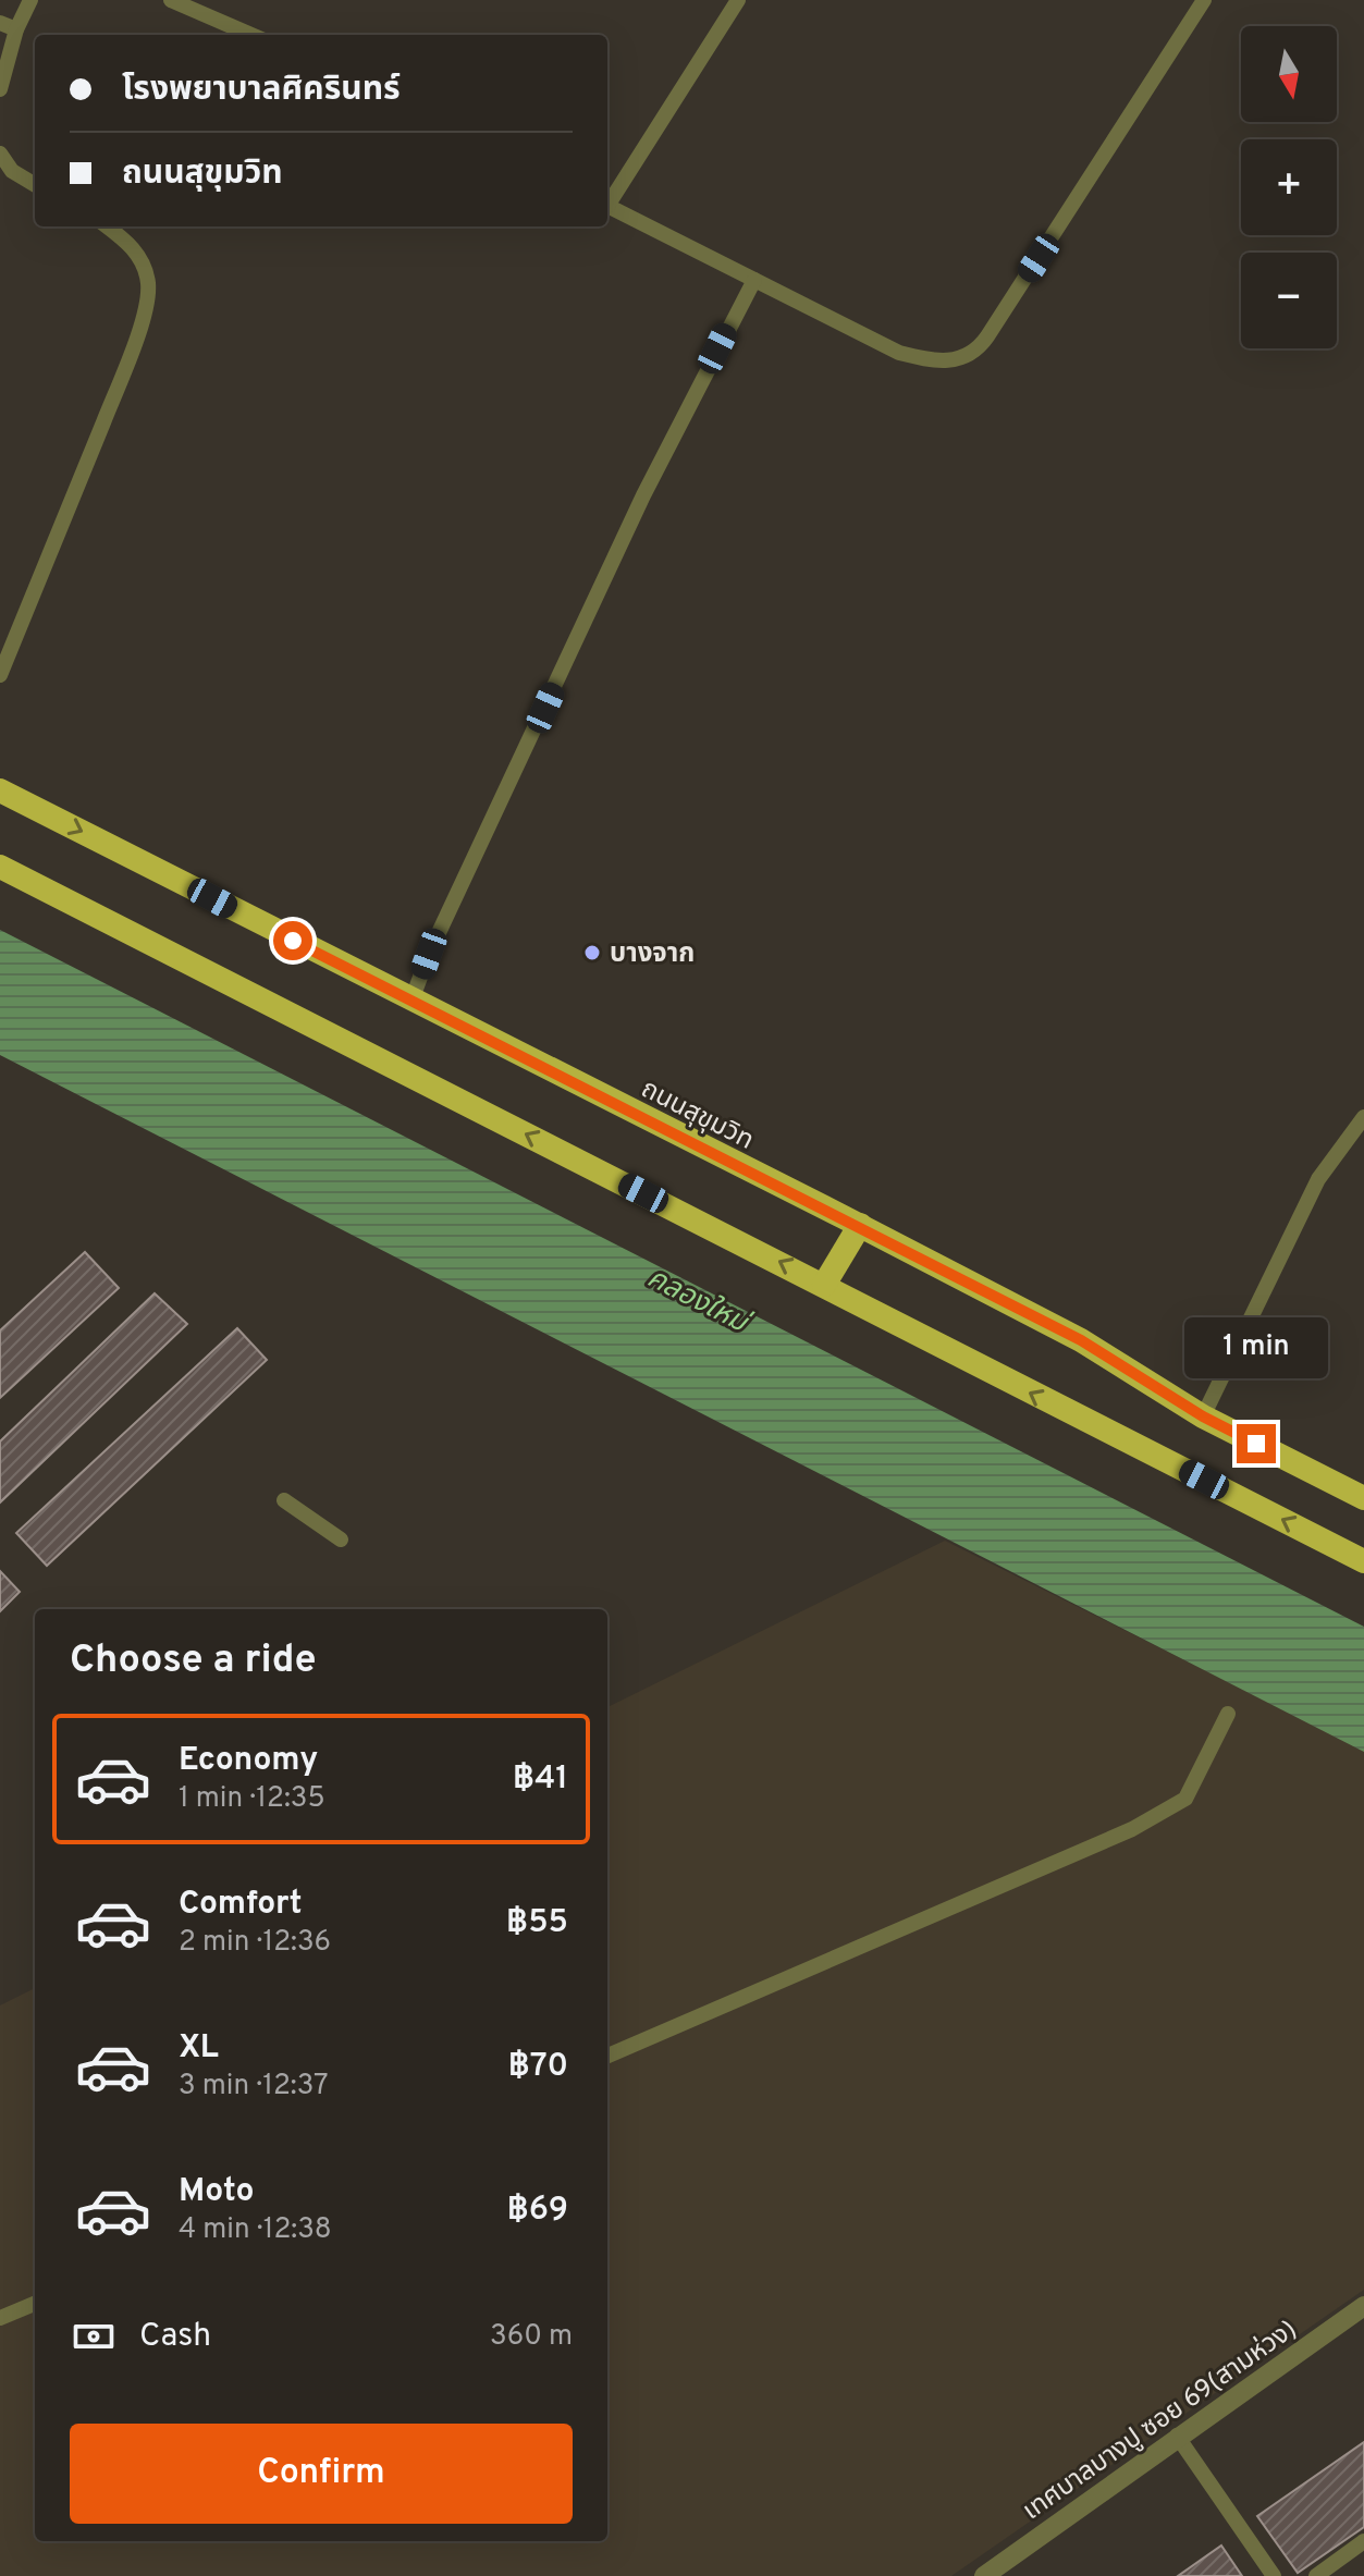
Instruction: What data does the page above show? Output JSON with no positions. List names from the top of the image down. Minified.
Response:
{"streets":{"highway":["ถนนสุขุมวิท"],"street":["เทศบาลบางปู ซอย 69(สามห่วง)"]},"water":["คลองใหม่"],"places":["บางจาก"],"north":"bottom","page":{"map_buttons":["+","−"],"banner":["โรงพยาบาลศิครินทร์","ถนนสุขุมวิท"],"bubble":"1 min","heading":"Choose a ride","list":[{"name":"Economy","note":"1 min · 12:35","value":"฿41"},{"name":"Comfort","note":"2 min · 12:36","value":"฿55"},{"name":"XL","note":"3 min · 12:37","value":"฿70"},{"name":"Moto","note":"4 min · 12:38","value":"฿69"}],"pay":["Cash","360 m"],"buttons":"Confirm"}}
